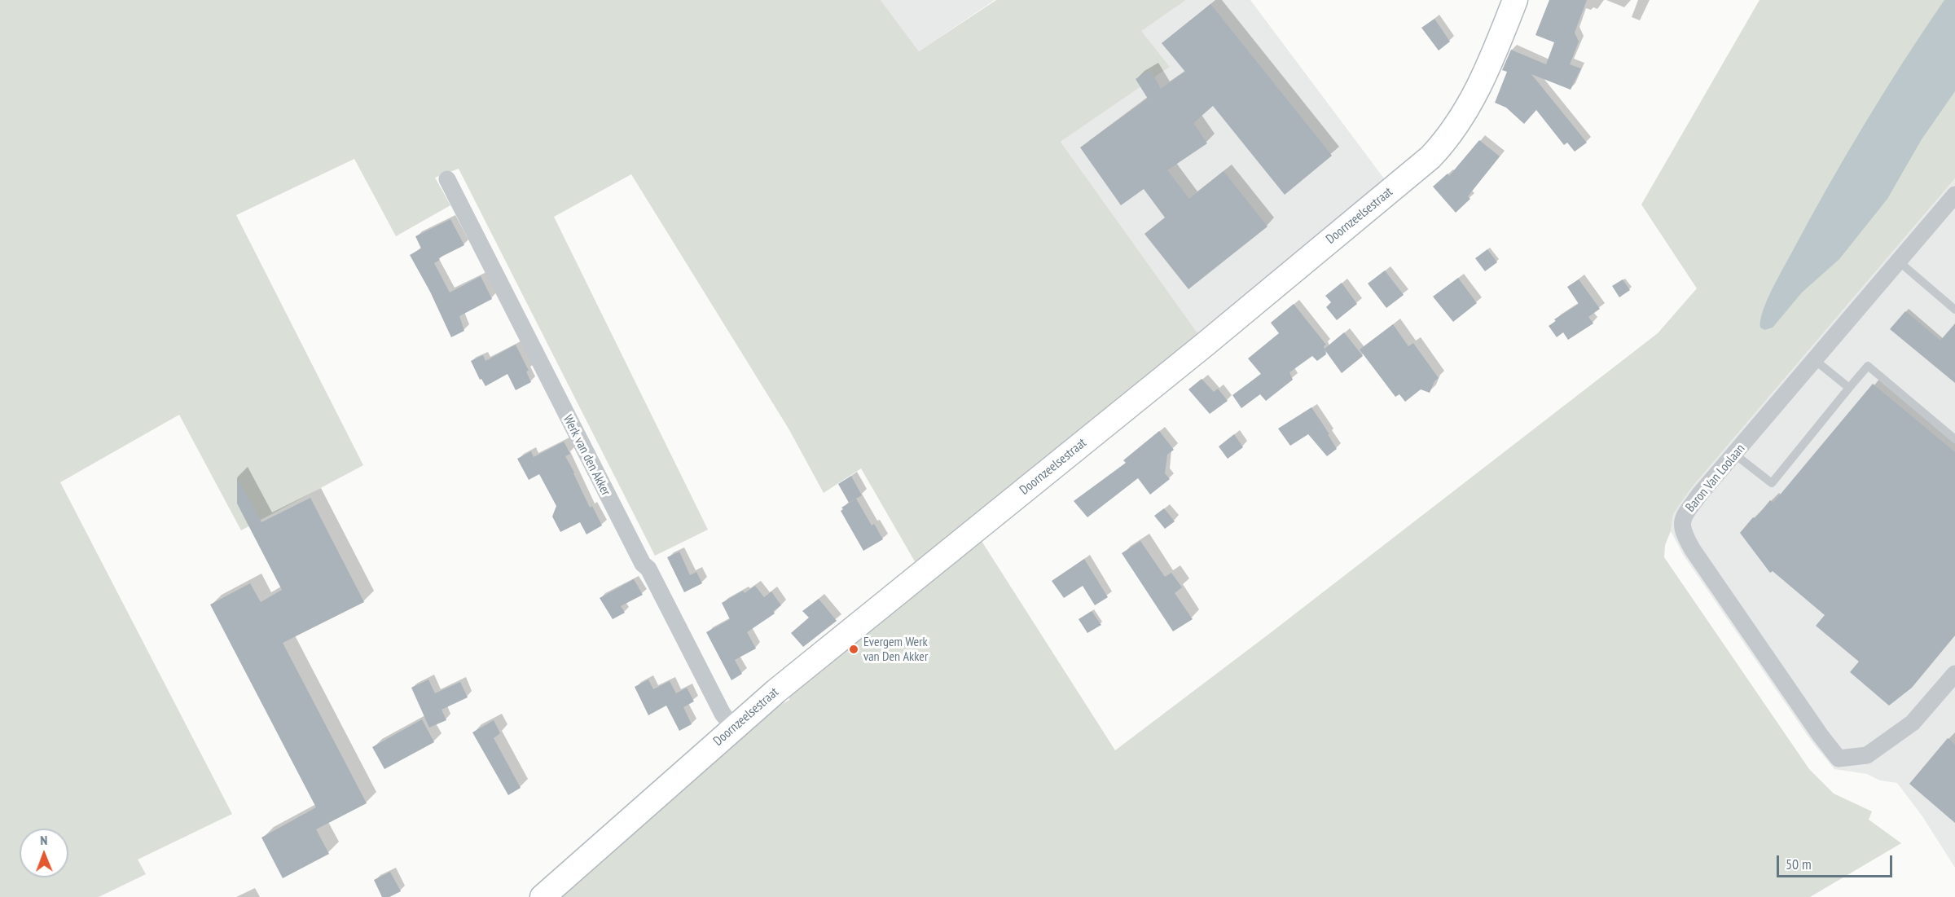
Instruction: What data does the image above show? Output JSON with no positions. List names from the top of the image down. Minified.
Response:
{"streets":{"main road":["Doornzeelsestraat"],"street":["Werk van den Akker","Baron Van Loolaan"]},"crossings":[["Doornzeelsestraat","Werk van den Akker"]],"places":["Evergem Werk van Den Akker"],"scale_bar":"50 m","north":"top"}
